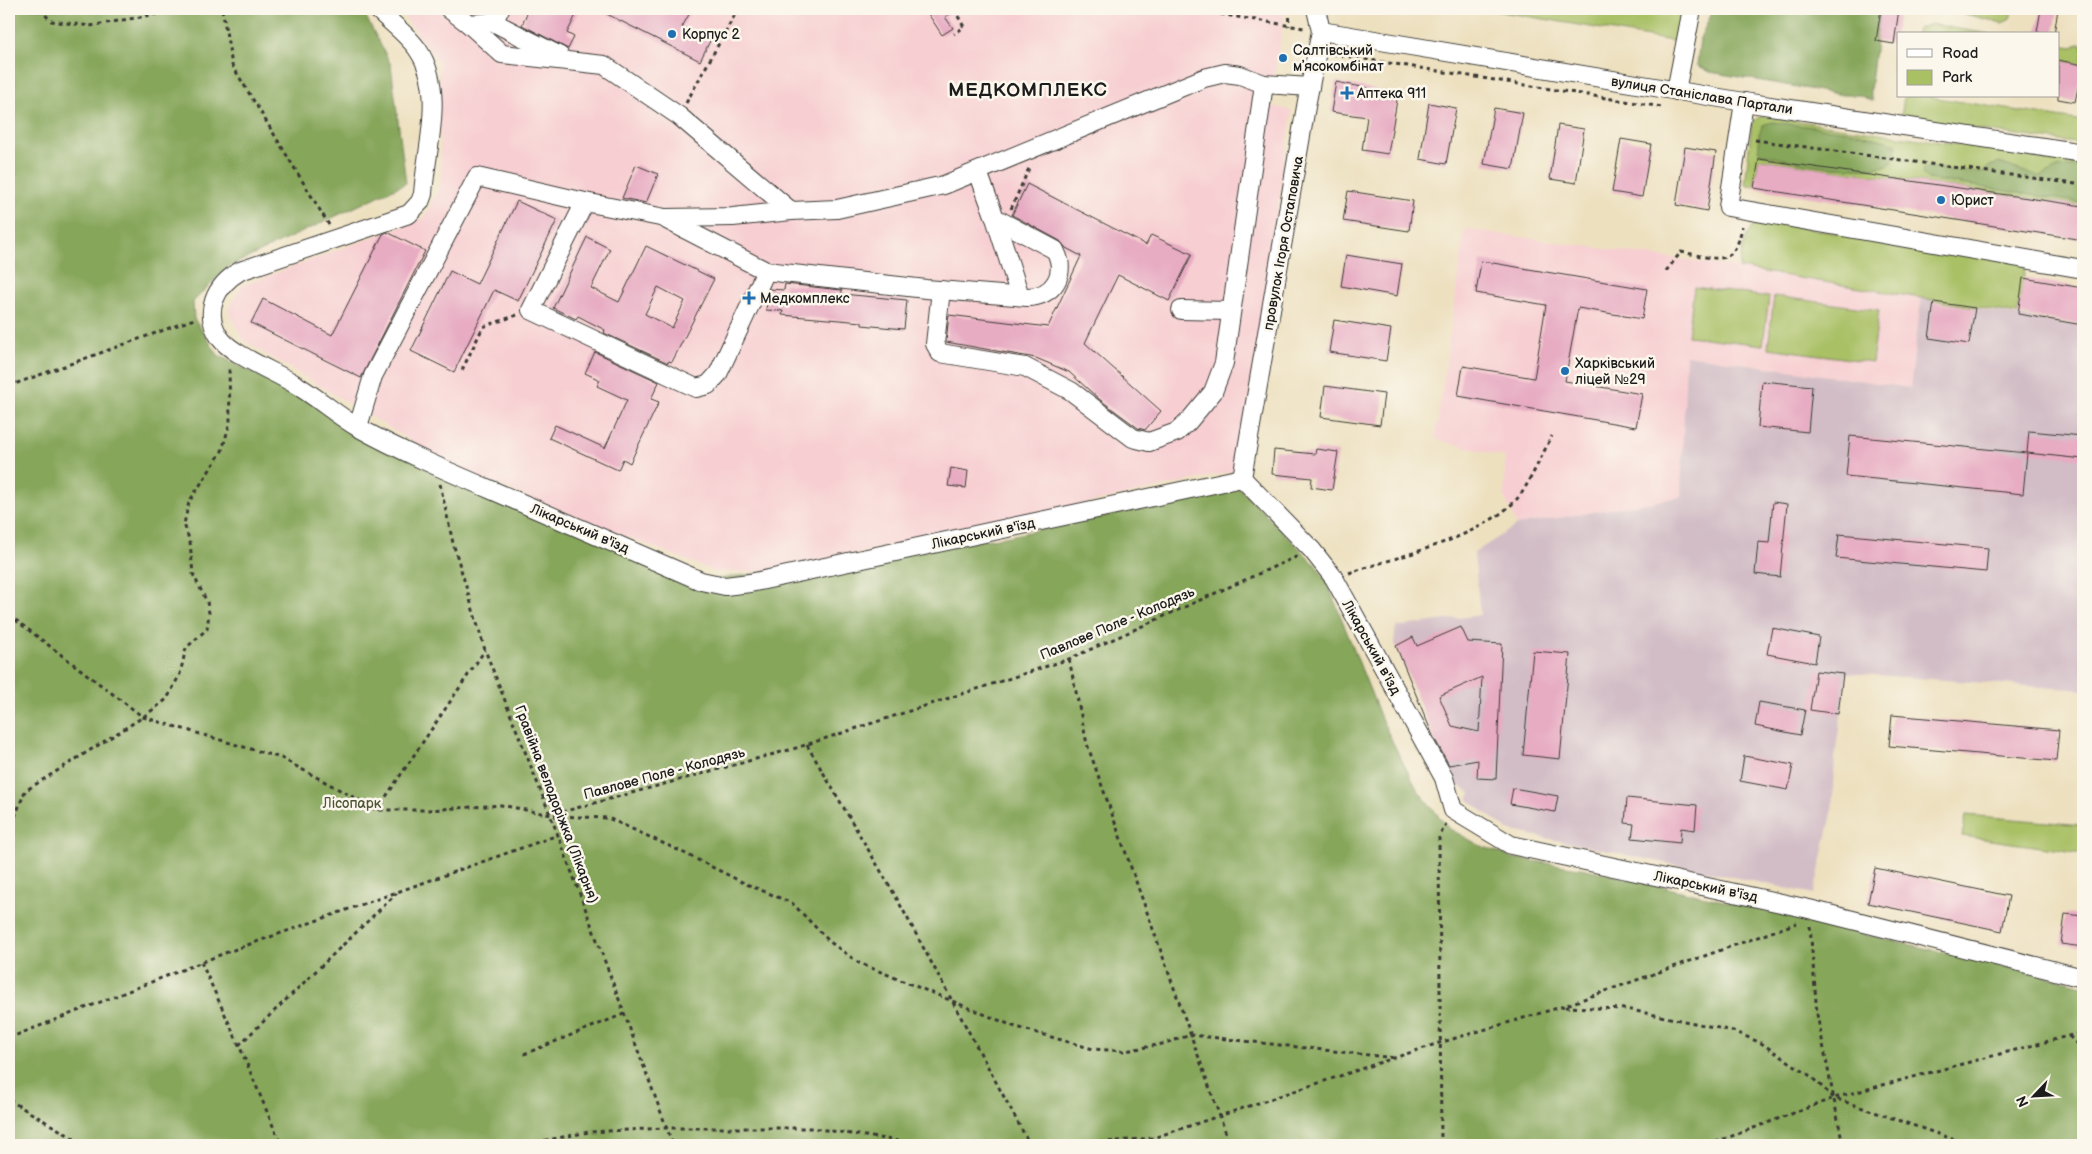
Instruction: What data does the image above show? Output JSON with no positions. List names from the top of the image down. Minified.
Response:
{"streets":{"street":["вулиця Станіслава Партали","провулок Ігоря Остаповича","Лікарський в'їзд"],"path":["Павлове Поле - Колодязь","Гравійна велодоріжка (Лікарня)"]},"crossings":[["вулиця Станіслава Партали","провулок Ігоря Остаповича"],["провулок Ігоря Остаповича","Лікарський в'їзд"],["Лікарський в'їзд","Павлове Поле - Колодязь"],["Лікарський в'їзд","Гравійна велодоріжка (Лікарня)"],["Павлове Поле - Колодязь","Гравійна велодоріжка (Лікарня)"]],"districts":["МЕДКОМПЛЕКС"],"parks":["Лісопарк"],"places":{"other":["Корпус 2","Салтівський мʼясокомбінат","Юрист","Харківський ліцей №29"],"health":["Аптека 911","Медкомплекс"]},"legend":["Road","Park"],"north":"bottom left"}
